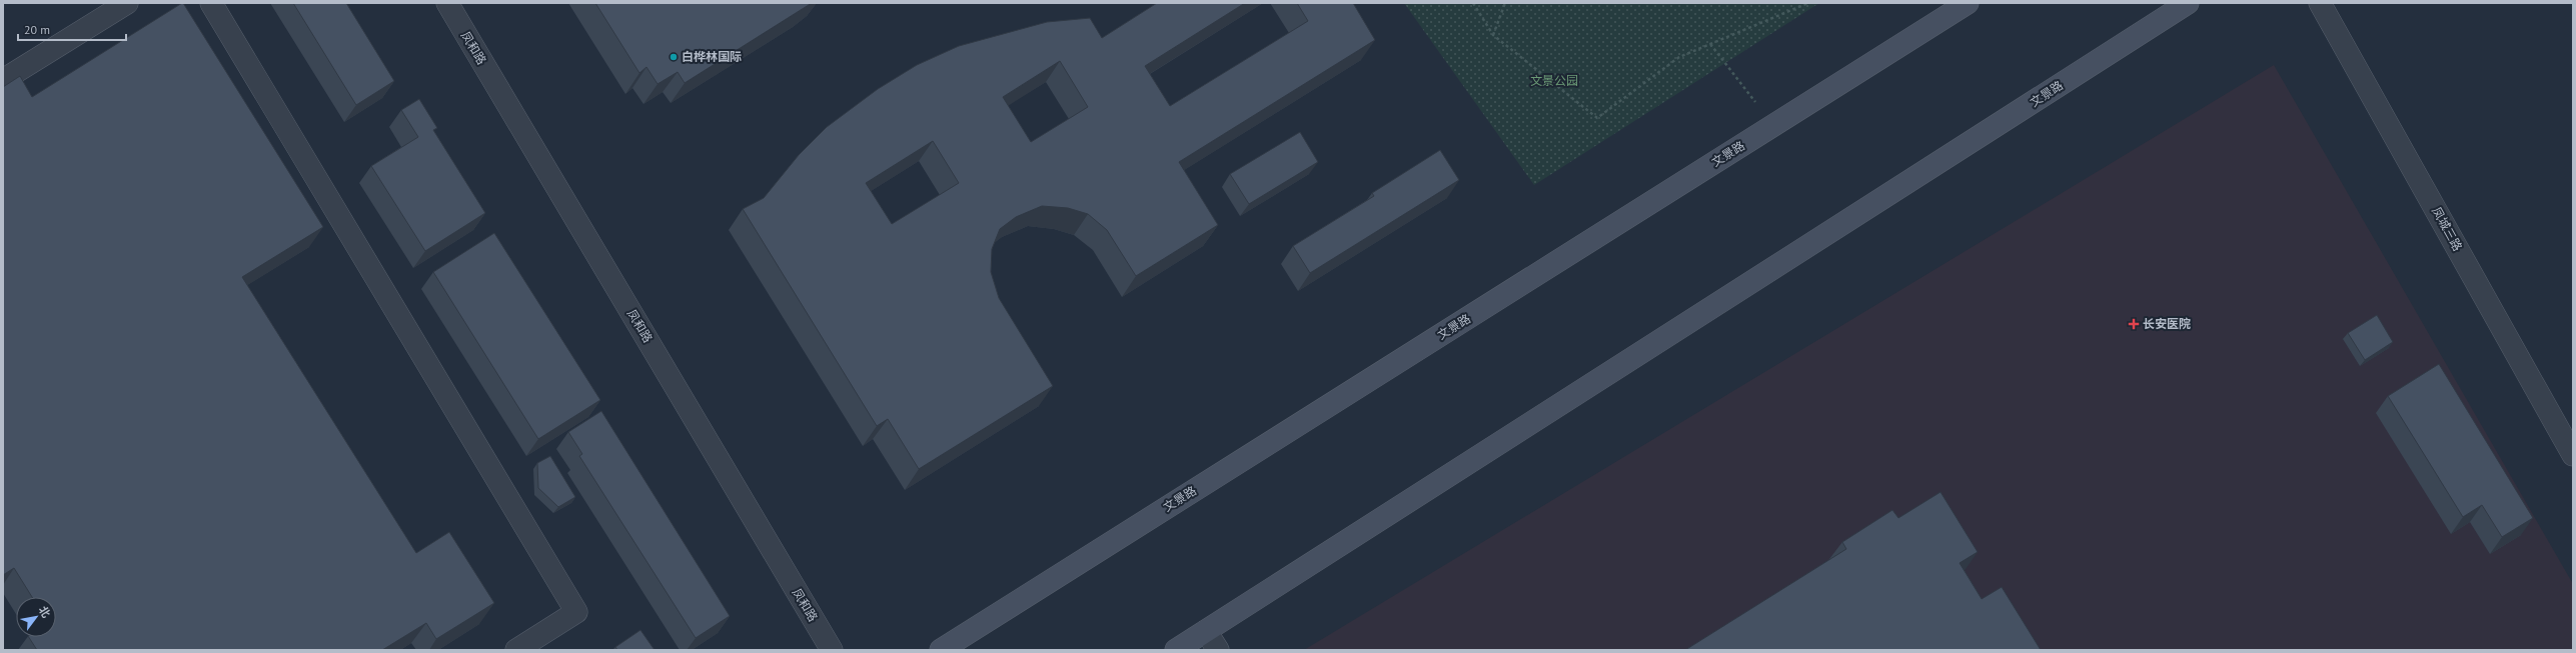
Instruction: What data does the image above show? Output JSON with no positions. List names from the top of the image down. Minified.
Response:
{"streets":{"main road":["文景路"],"street":["凤和路","凤城三路"]},"parks":["文景公园"],"places":{"other":["白桦林国际"],"health":["长安医院"]},"scale_bar":"20 m","north":"top right"}
